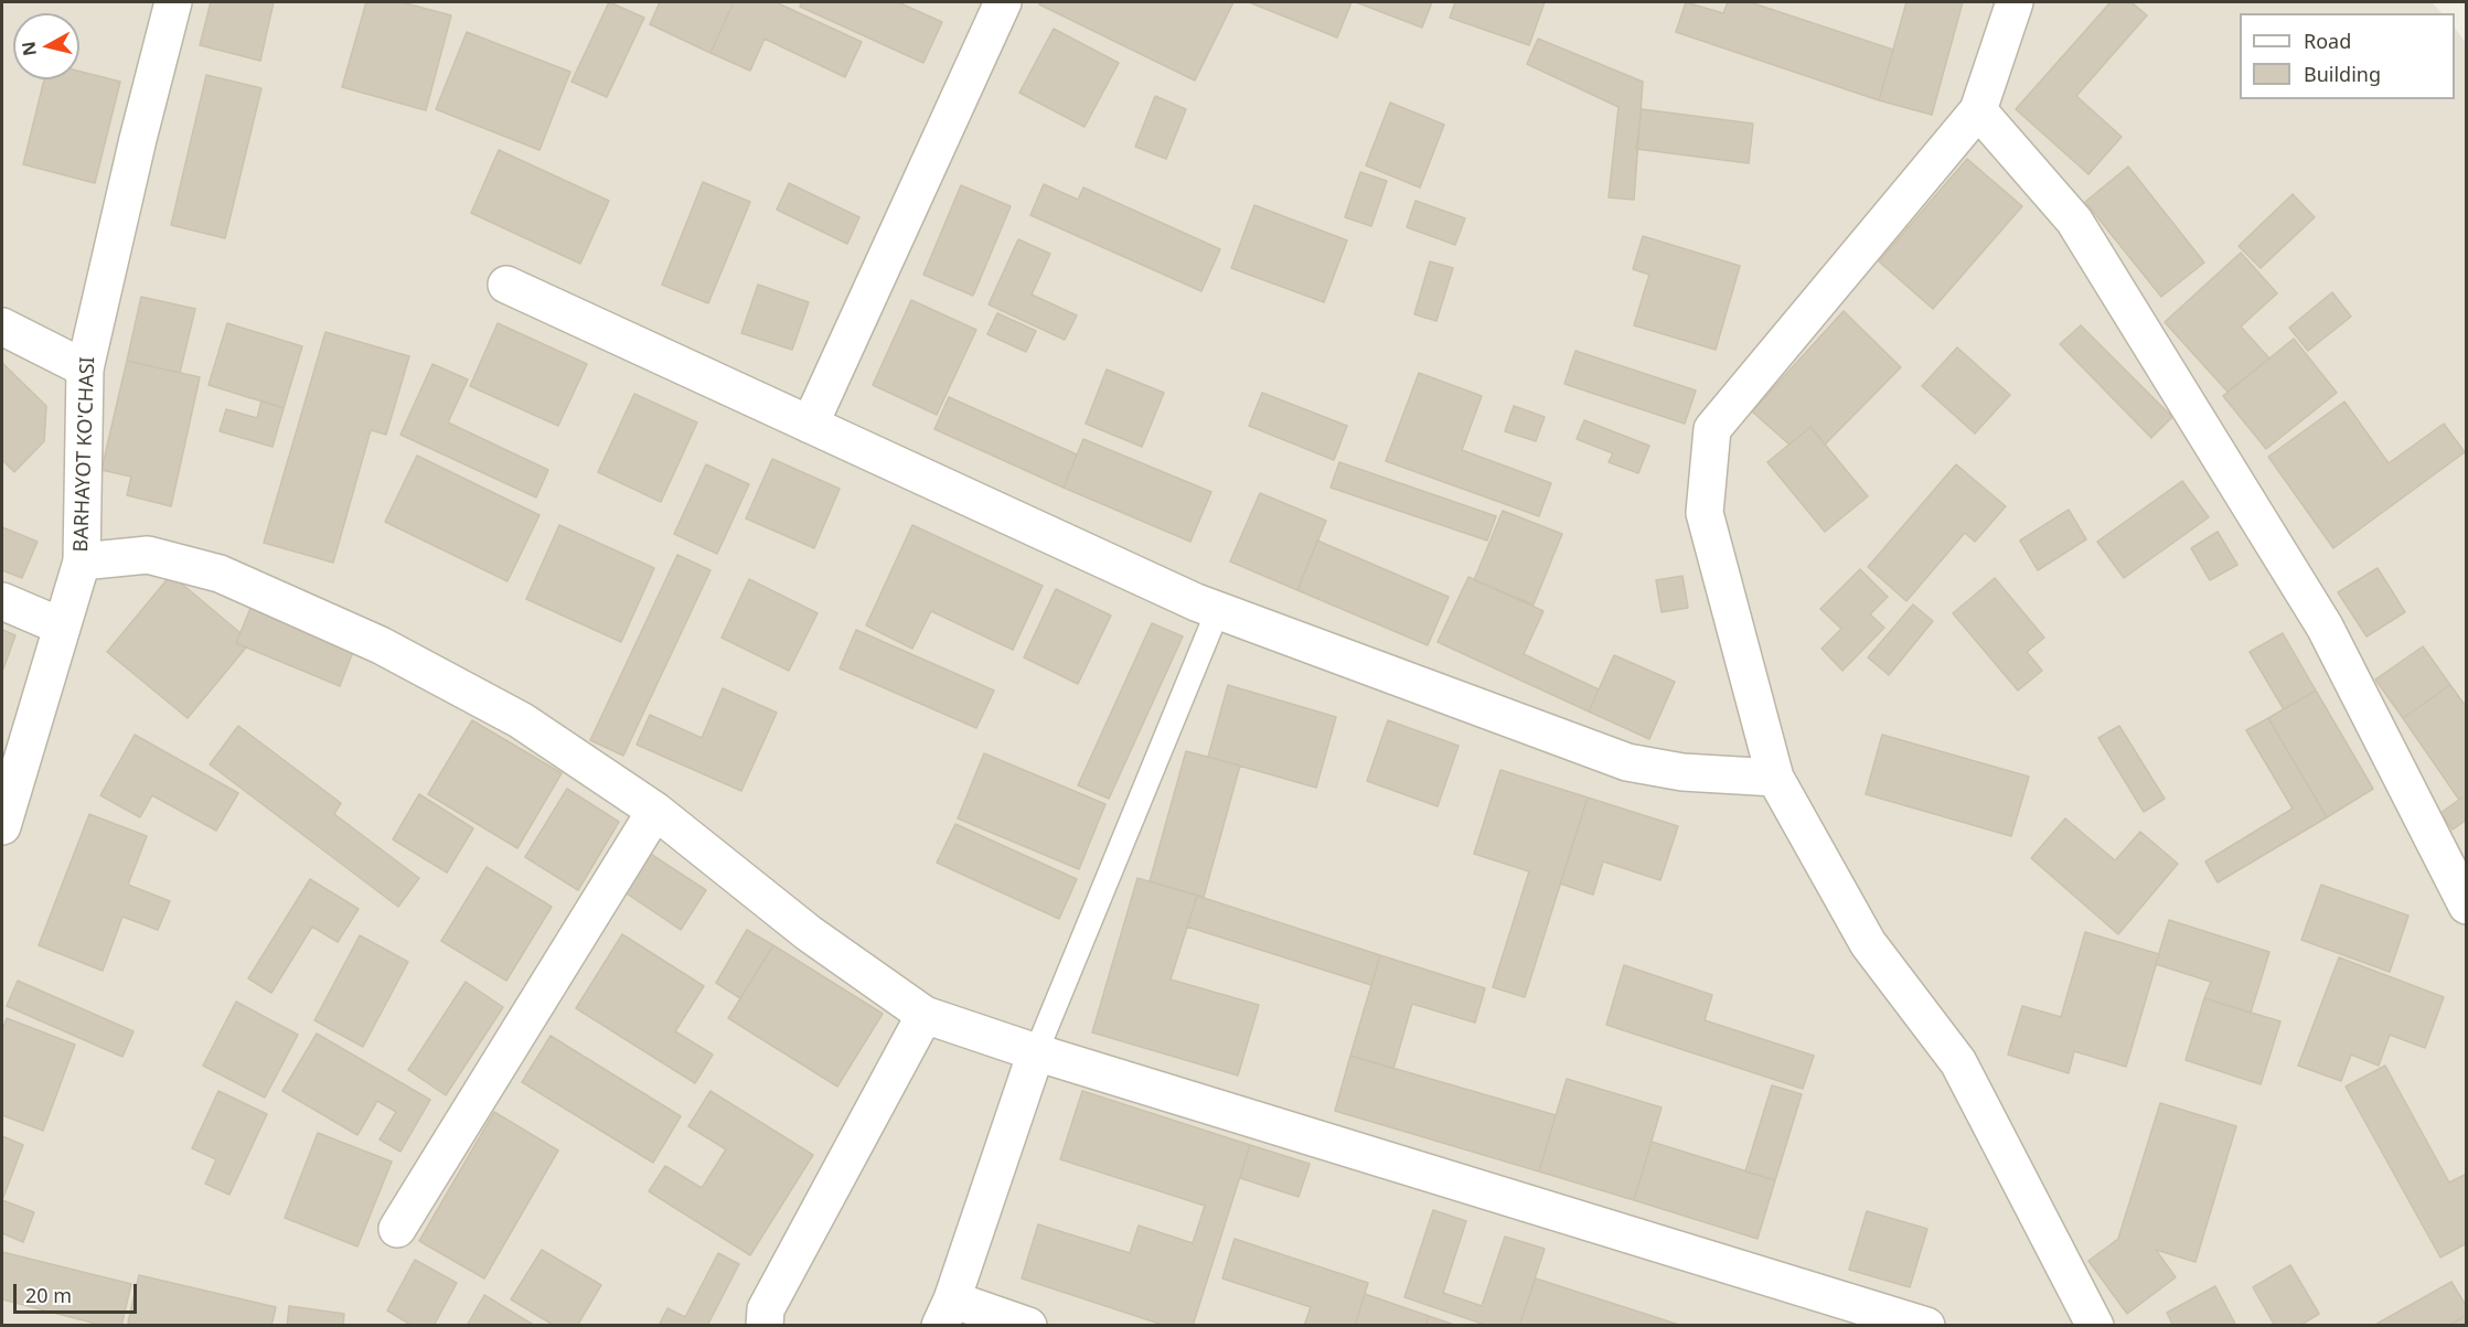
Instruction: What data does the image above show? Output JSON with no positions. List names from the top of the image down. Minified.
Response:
{"streets":{"street":["BARHAYOT KO'CHASI"]},"legend":["Road","Building"],"scale_bar":"20 m","north":"left"}
